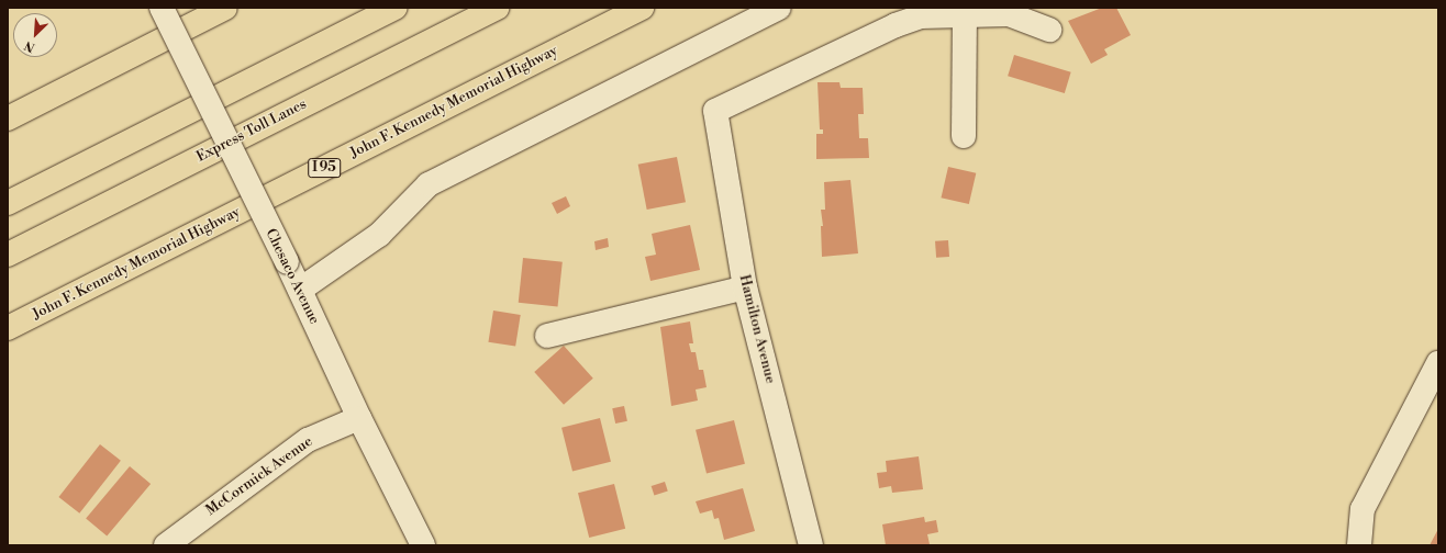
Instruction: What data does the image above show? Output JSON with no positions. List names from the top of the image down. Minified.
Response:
{"streets":{"highway":["John F. Kennedy Memorial Highway","Express Toll Lanes","I 95"],"street":["Chesaco Avenue","Hamilton Avenue","McCormick Avenue"]},"crossings":[["Chesaco Avenue","McCormick Avenue"]],"north":"bottom left"}
